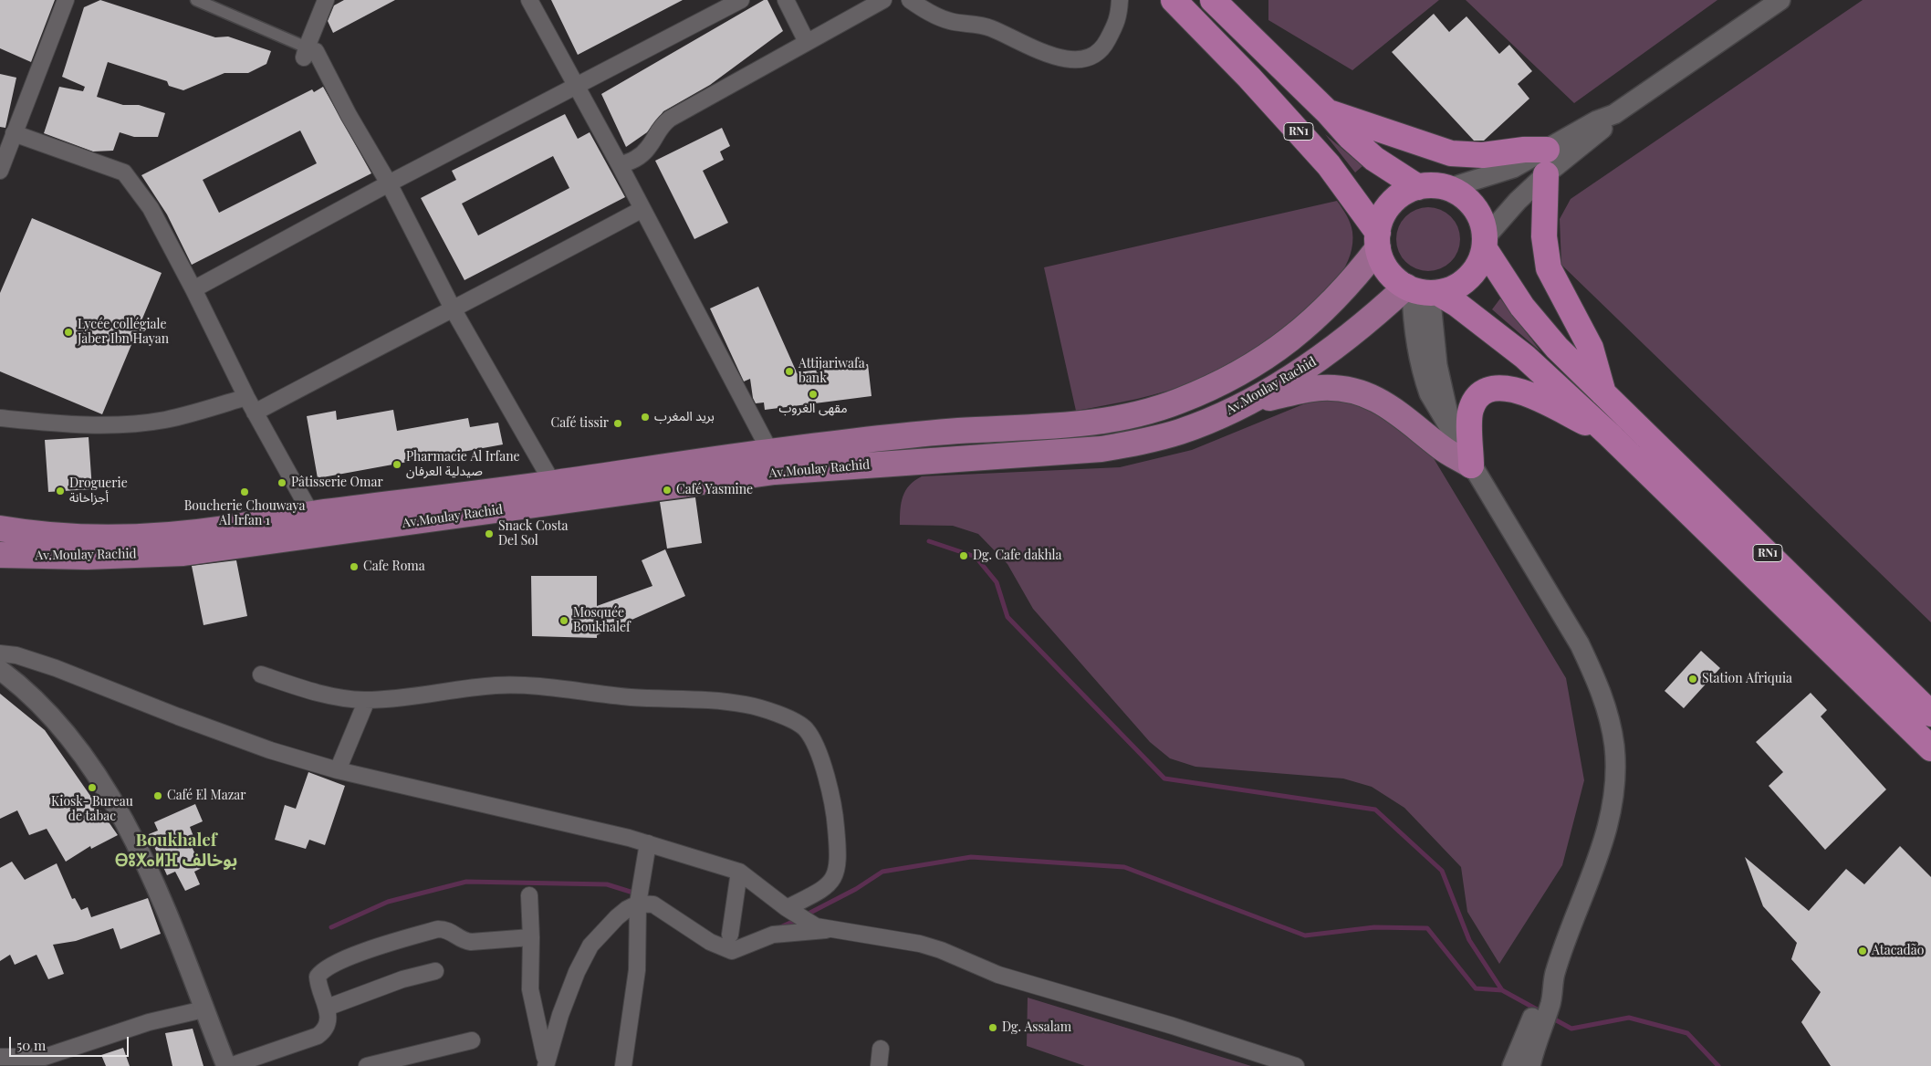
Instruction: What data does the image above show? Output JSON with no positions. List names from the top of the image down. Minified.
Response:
{"streets":{"highway":["RN1"],"main road":["Av.Moulay Rachid"]},"crossings":[["RN1","Av.Moulay Rachid"]],"districts":["Boukhalef ⴱⵓⵅⴰⵍⴼ بوخالف"],"places":["Lycée collégiale Jaber Ibn Hayan","Attijariwafa bank","مقهى الغروب","بريد المغرب","Café tissir","Pharmacie Al Irfane صيدلية العرفان","Pâtisserie Omar","Café Yasmine","Droguerie أجزاخانة","Boucherie Chouwaya Al Irfan 1","Snack Costa Del Sol","Dg. Cafe dakhla","Cafe Roma","Mosquée Boukhalef","Station Afriquia","Kiosk- Bureau de tabac","Café El Mazar","Atacadão","Dg. Assalam"],"scale_bar":"50 m"}
